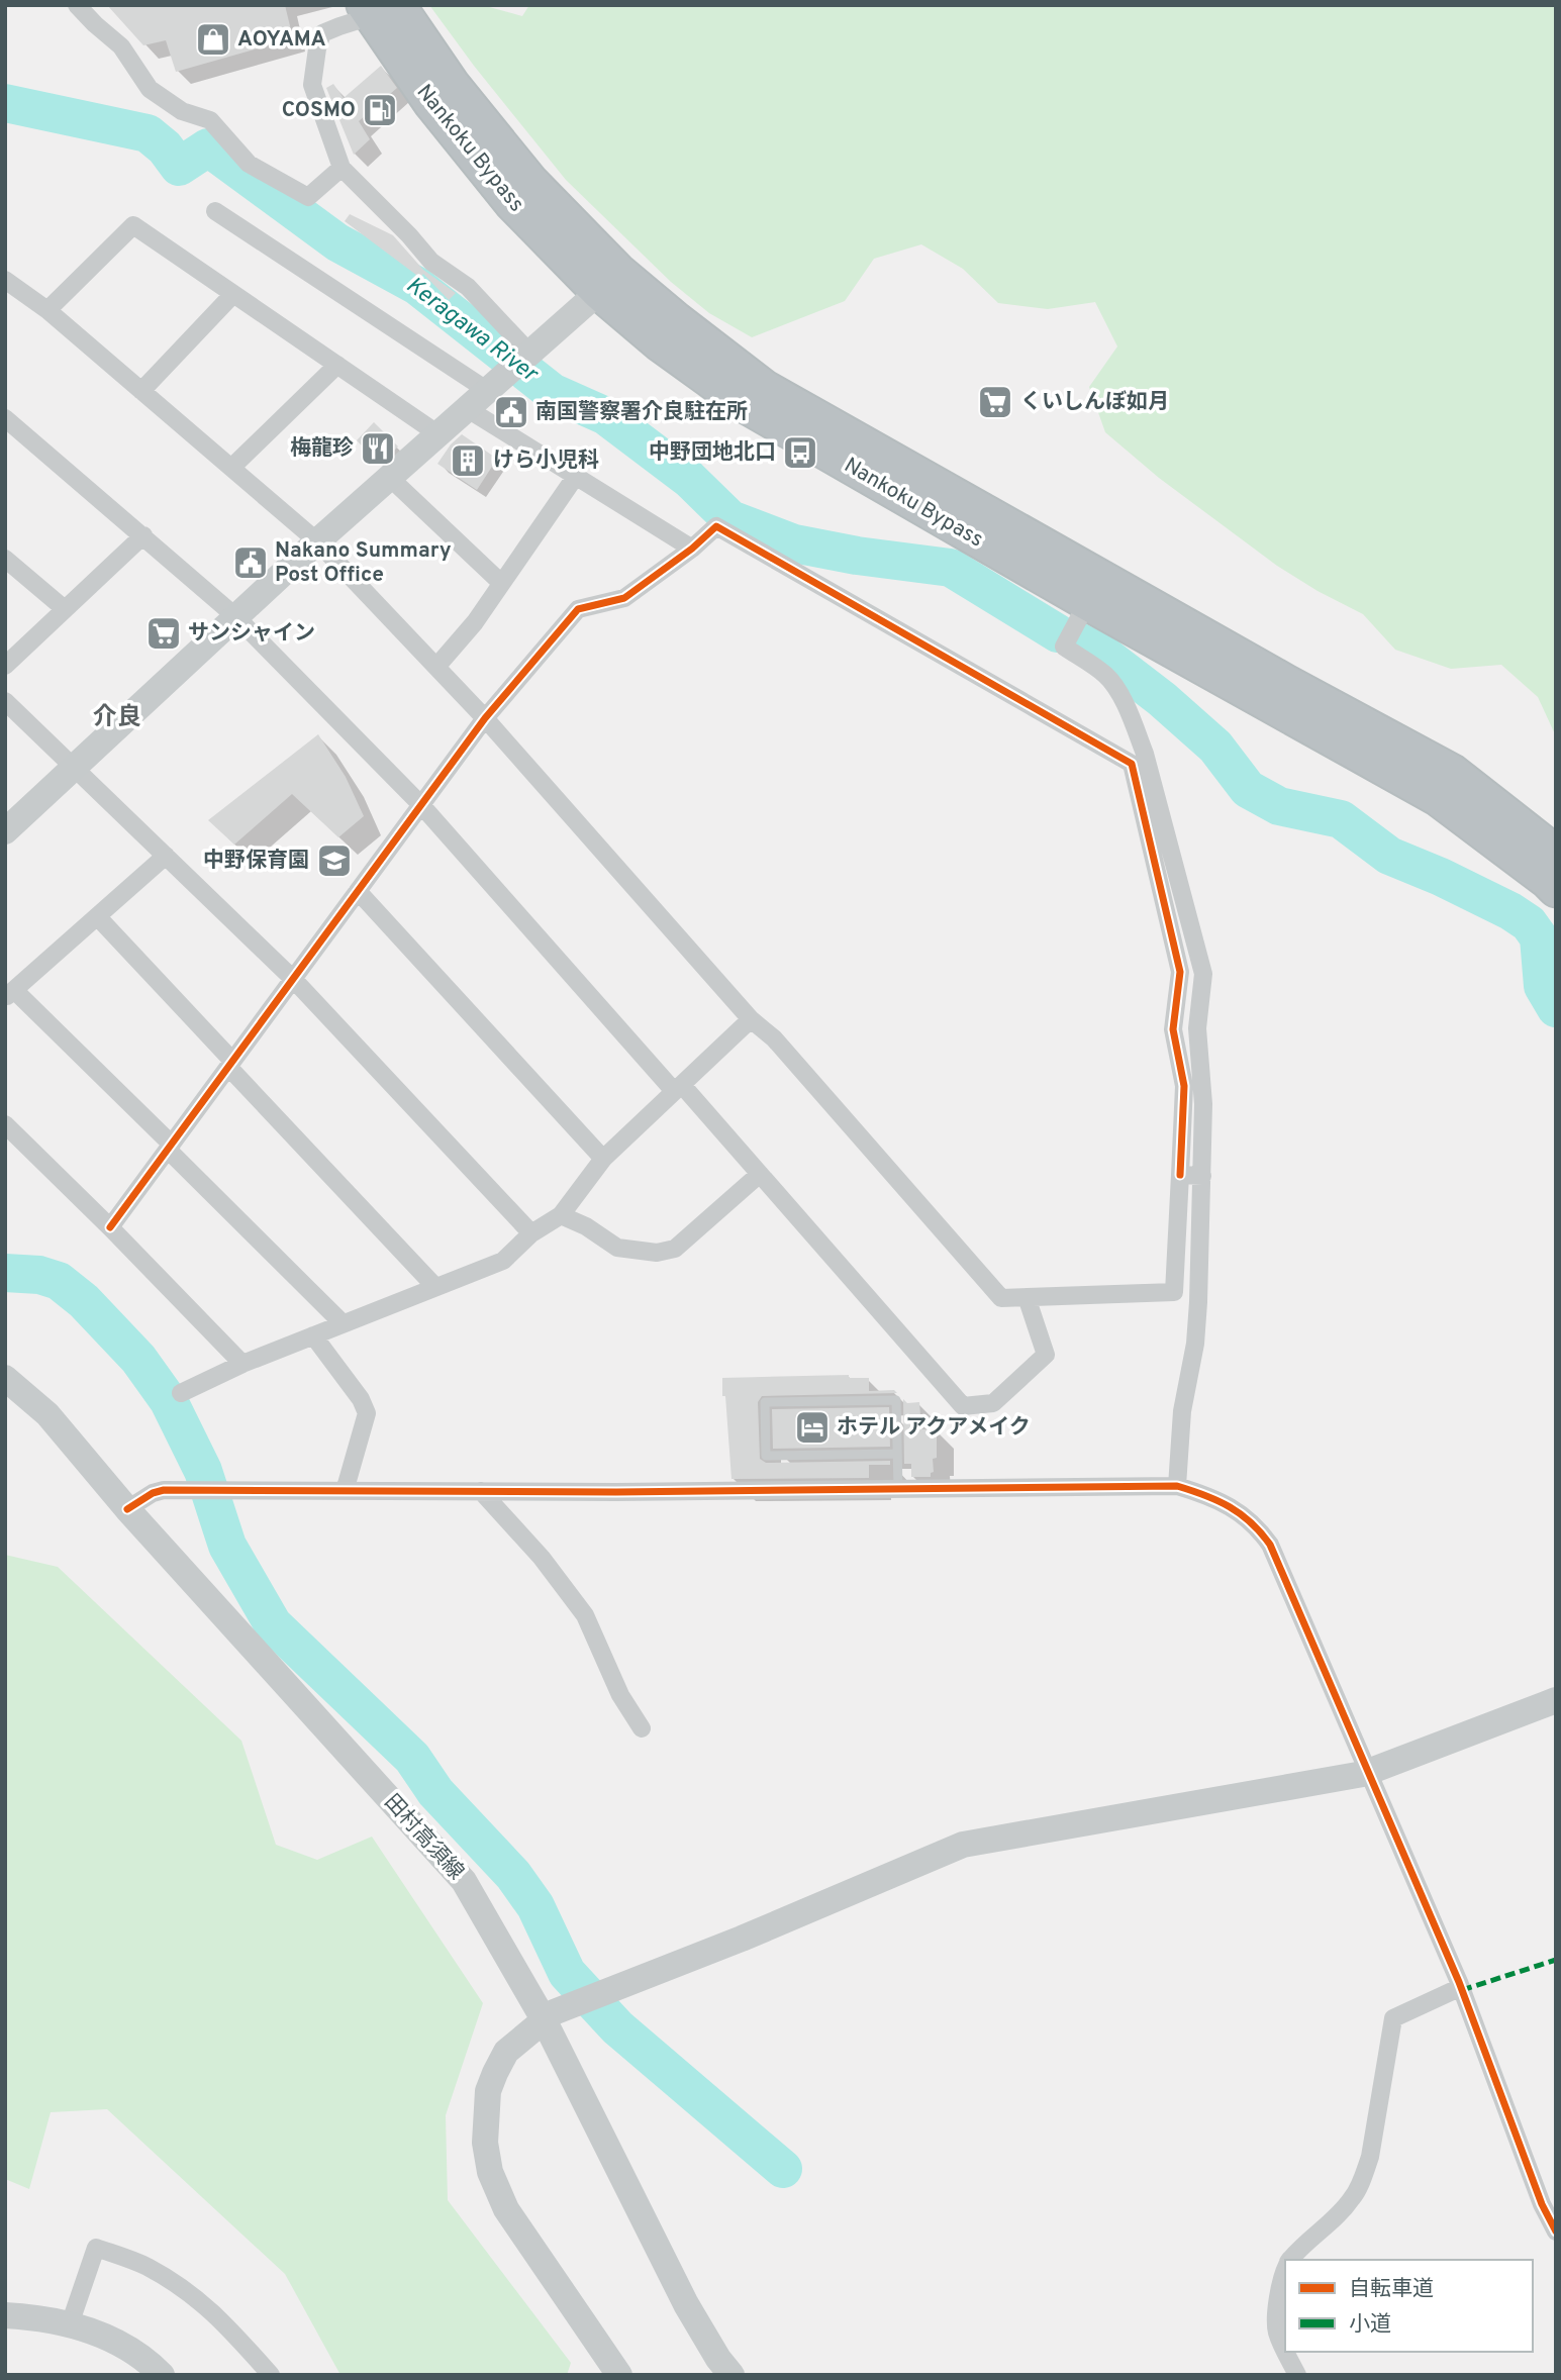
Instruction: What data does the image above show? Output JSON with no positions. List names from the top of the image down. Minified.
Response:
{"streets":{"highway":["Nankoku Bypass"],"street":["田村高須線"]},"districts":["介良"],"water":["Keragawa River"],"places":{"shop":["AOYAMA"],"fuel station":["COSMO"],"supermarket":["くいしんぼ如月","サンシャイン"],"public building":["南国警察署介良駐在所","Nakano Summary Post Office"],"restaurant":["梅龍珍"],"bus stop":["中野団地北口"],"building":["けら小児科"],"school or university":["中野保育園"],"hotel":["ホテル アクアメイク"]},"legend":["自転車道","小道"]}
